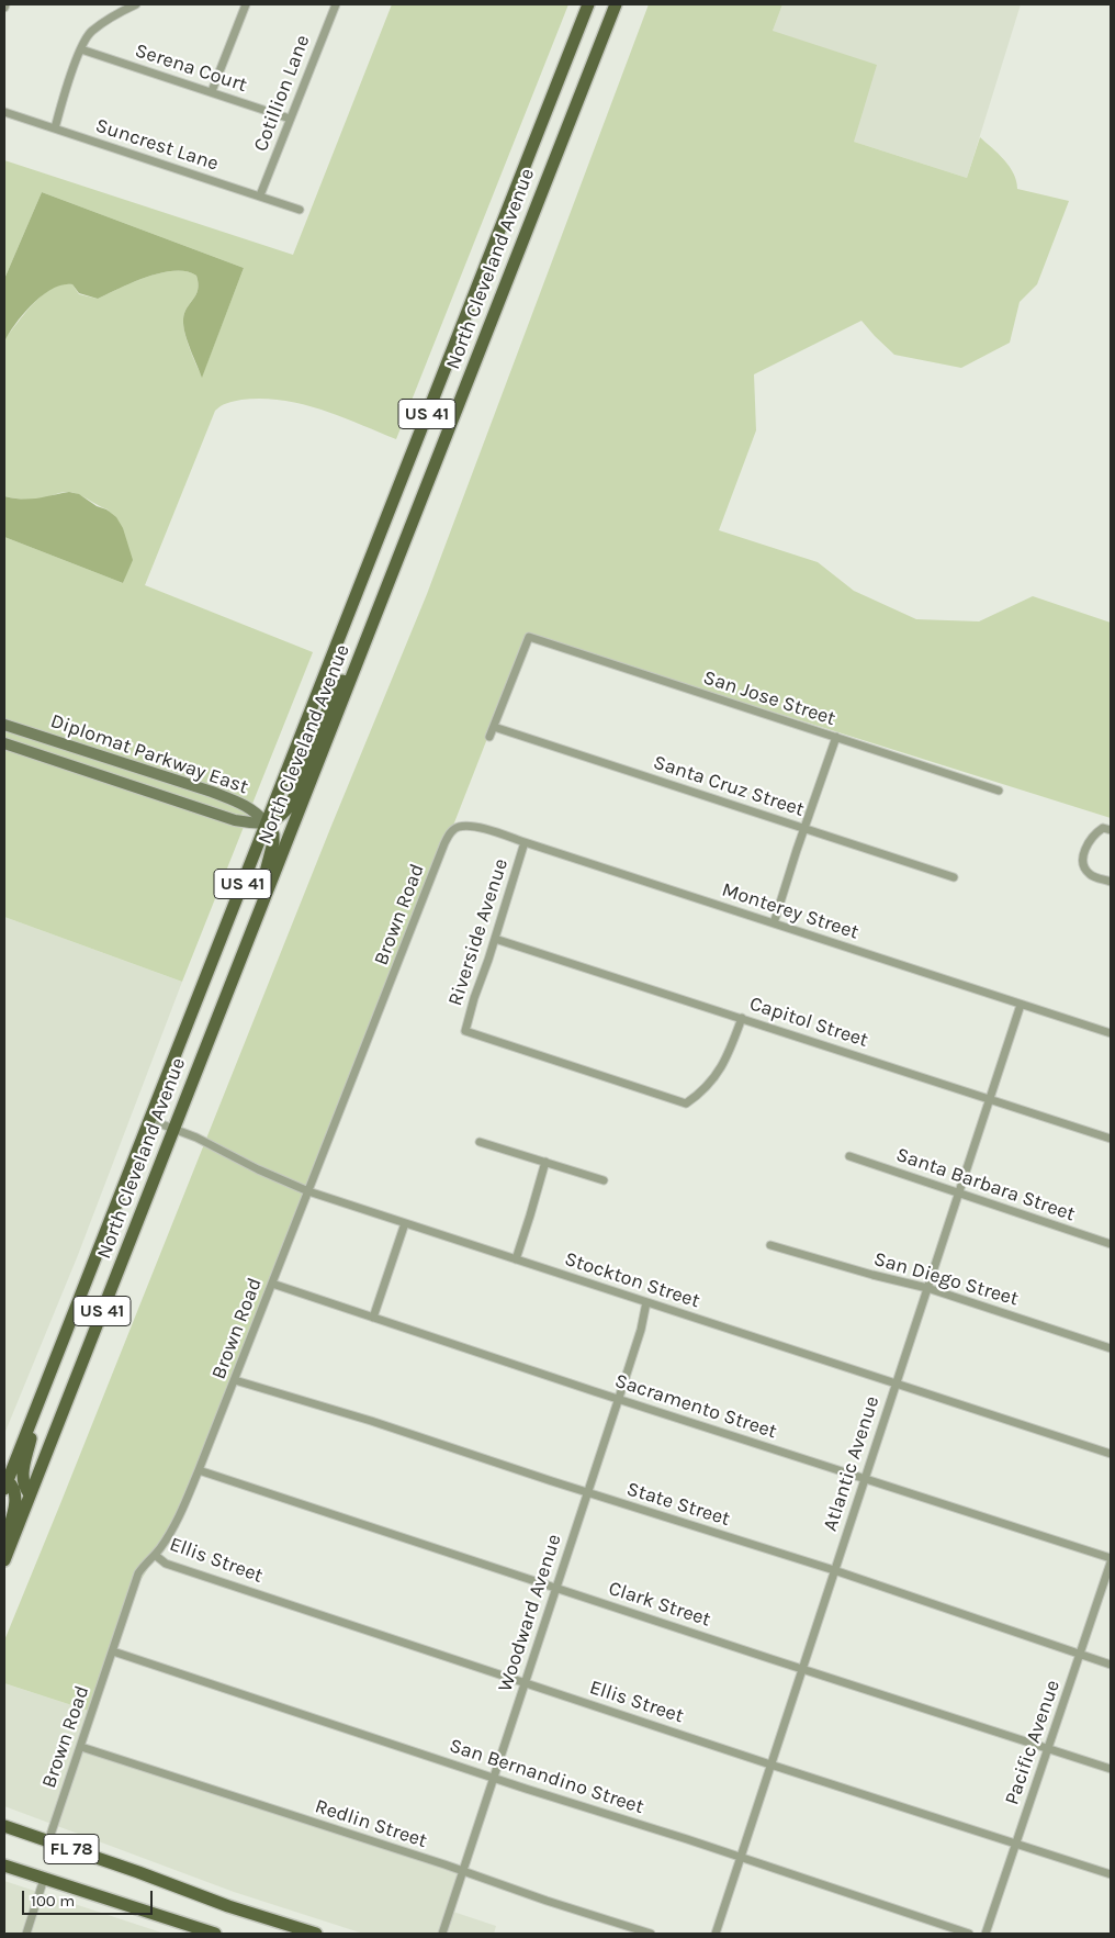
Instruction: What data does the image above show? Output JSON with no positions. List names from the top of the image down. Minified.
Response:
{"streets":{"main road":["North Cleveland Avenue","US 41","Diplomat Parkway East","FL 78"],"street":["Serena Court","Cotillion Lane","Suncrest Lane","San Jose Street","Santa Cruz Street","Monterey Street","Brown Road","Riverside Avenue","Capitol Street","Santa Barbara Street","San Diego Street","Stockton Street","Sacramento Street","Atlantic Avenue","State Street","Ellis Street","Clark Street","Woodward Avenue","Pacific Avenue","San Bernandino Street","Redlin Street"]},"crossings":[["Serena Court","Cotillion Lane"],["Cotillion Lane","Suncrest Lane"],["North Cleveland Avenue","Diplomat Parkway East"],["North Cleveland Avenue","Stockton Street"],["San Jose Street","Santa Cruz Street"],["Monterey Street","Brown Road"],["Monterey Street","Riverside Avenue"],["Monterey Street","Atlantic Avenue"],["Brown Road","Stockton Street"],["Brown Road","Sacramento Street"],["Brown Road","State Street"],["Brown Road","Ellis Street"],["Brown Road","Clark Street"],["Brown Road","San Bernandino Street"],["Brown Road","Redlin Street"],["Brown Road","FL 78"],["Riverside Avenue","Capitol Street"],["Capitol Street","Atlantic Avenue"],["Santa Barbara Street","Atlantic Avenue"],["San Diego Street","Atlantic Avenue"],["Stockton Street","Atlantic Avenue"],["Stockton Street","Woodward Avenue"],["Sacramento Street","Atlantic Avenue"],["Sacramento Street","Woodward Avenue"],["Sacramento Street","Pacific Avenue"],["Atlantic Avenue","State Street"],["Atlantic Avenue","Ellis Street"],["Atlantic Avenue","Clark Street"],["Atlantic Avenue","San Bernandino Street"],["State Street","Woodward Avenue"],["State Street","Pacific Avenue"],["Ellis Street","Woodward Avenue"],["Ellis Street","Pacific Avenue"],["Clark Street","Woodward Avenue"],["Clark Street","Pacific Avenue"],["Woodward Avenue","San Bernandino Street"],["Woodward Avenue","Redlin Street"]],"scale_bar":"100 m"}
